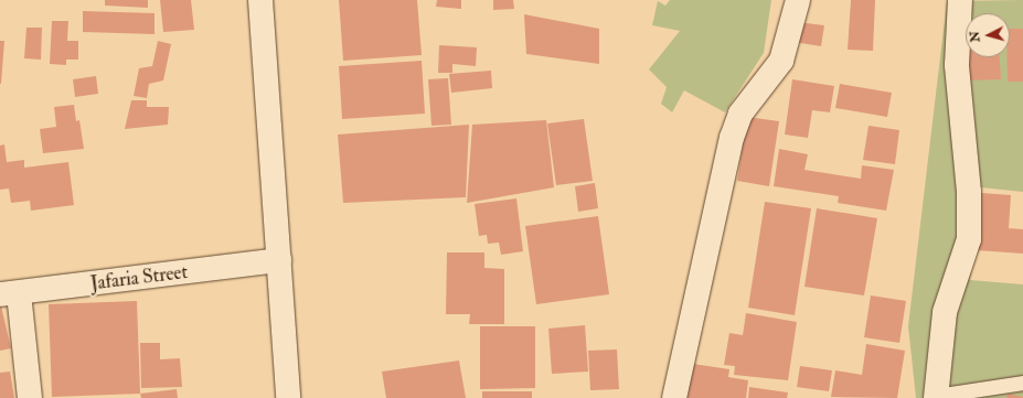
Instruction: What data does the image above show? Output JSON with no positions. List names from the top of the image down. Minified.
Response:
{"streets":{"street":["Jafaria Street"]},"north":"left"}
